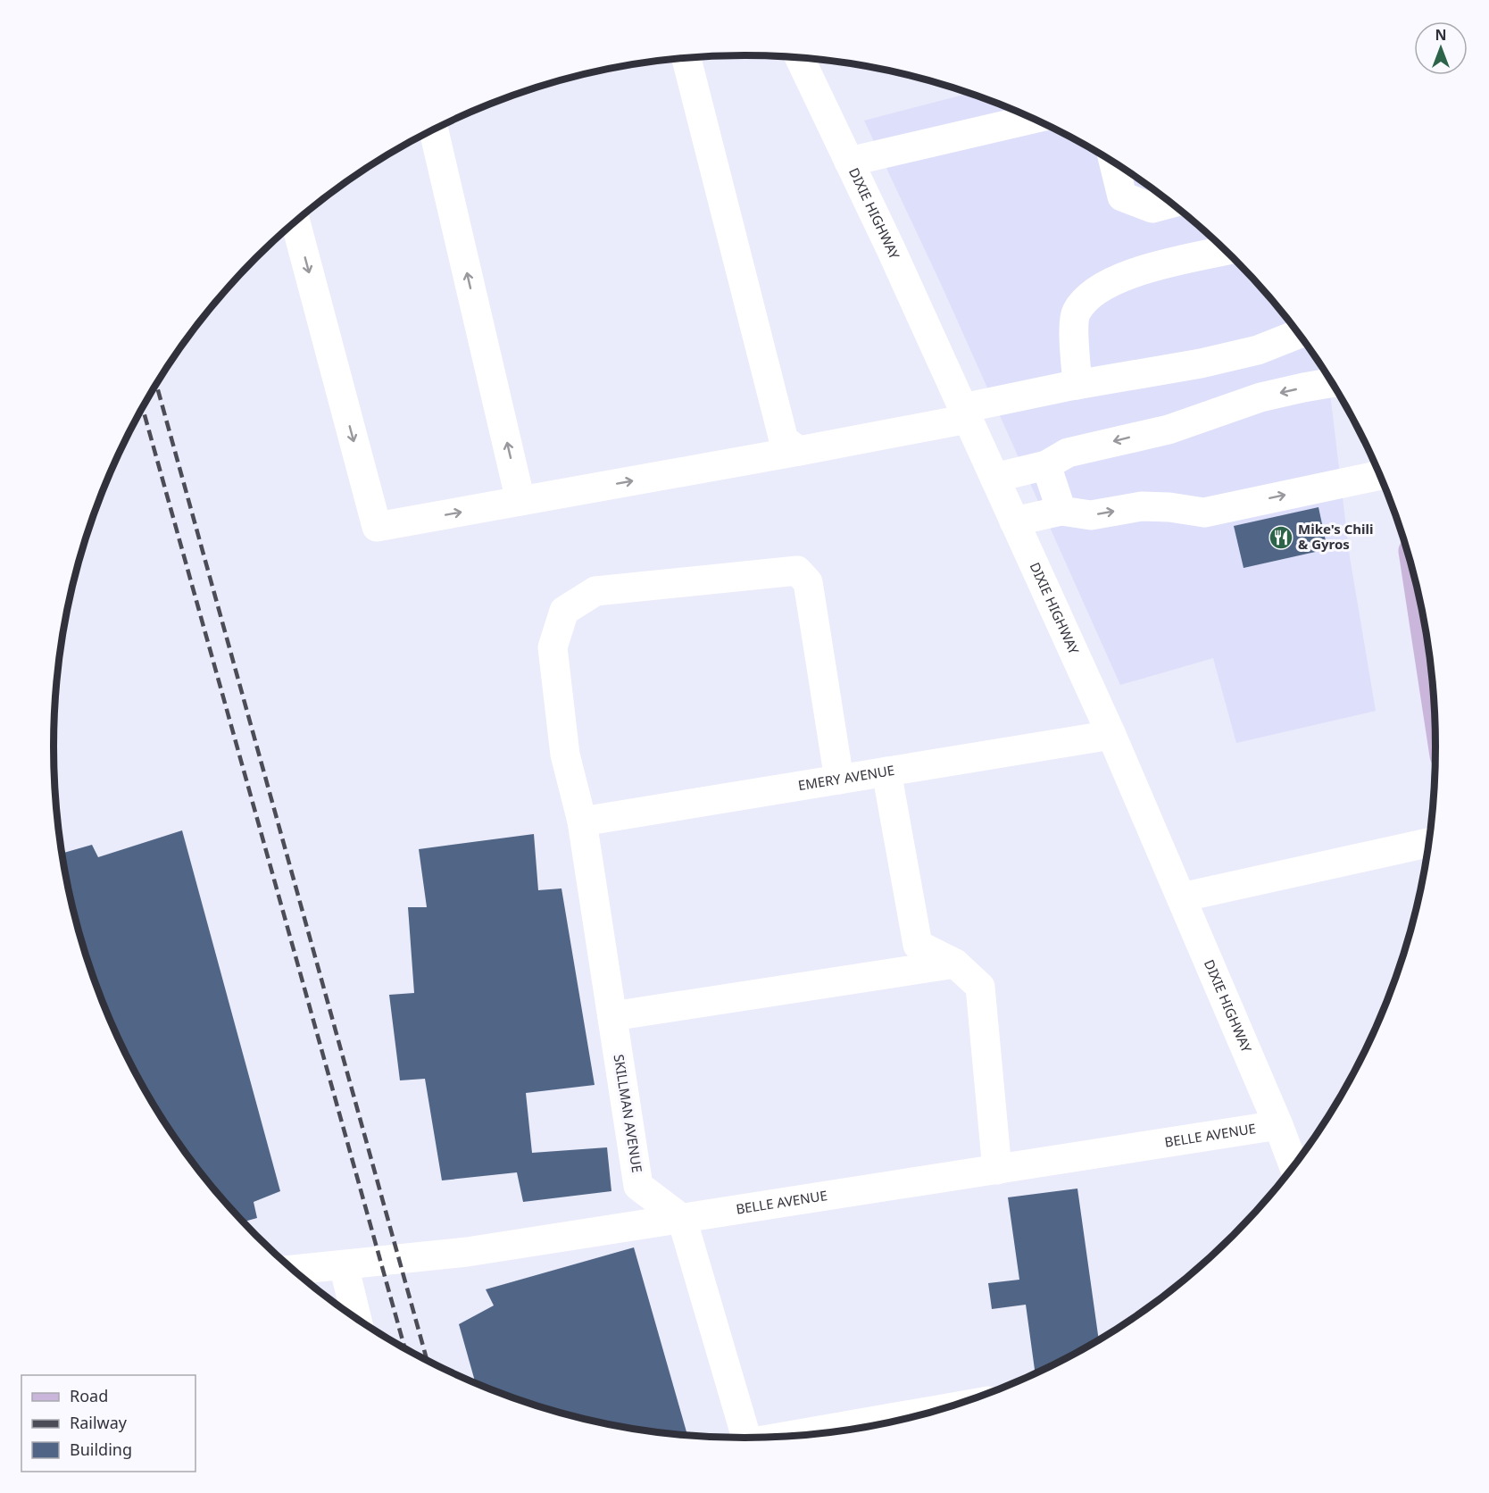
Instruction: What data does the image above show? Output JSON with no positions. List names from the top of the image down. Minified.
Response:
{"streets":{"street":["DIXIE HIGHWAY","EMERY AVENUE","SKILLMAN AVENUE","BELLE AVENUE"]},"crossings":[["DIXIE HIGHWAY","EMERY AVENUE"],["DIXIE HIGHWAY","BELLE AVENUE"],["EMERY AVENUE","SKILLMAN AVENUE"],["SKILLMAN AVENUE","BELLE AVENUE"]],"places":{"restaurant":["Mike's Chili & Gyros"]},"legend":["Road","Railway","Building"],"north":"top"}
